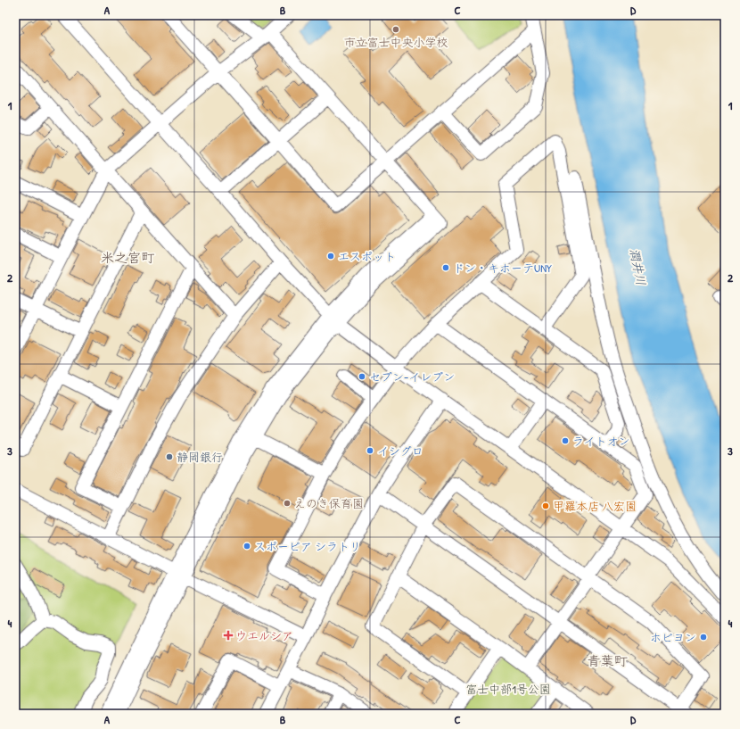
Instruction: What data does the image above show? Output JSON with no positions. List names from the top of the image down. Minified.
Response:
{"districts":["米之宮町","青葉町"],"water":["潤井川"],"parks":["富士中部1号公園"],"places":{"other":["市立富士中央小学校","エスポット","ドン・キホーテUNY","セブン-イレブン","ライトオン","イシグロ","静岡銀行","えのき保育園","甲羅本店 八宏園","スポーピア シラトリ","ホビヨン"],"health":["ウエルシア"]},"grid":{"columns":["A","B","C","D"],"rows":["1","2","3","4"]}}
